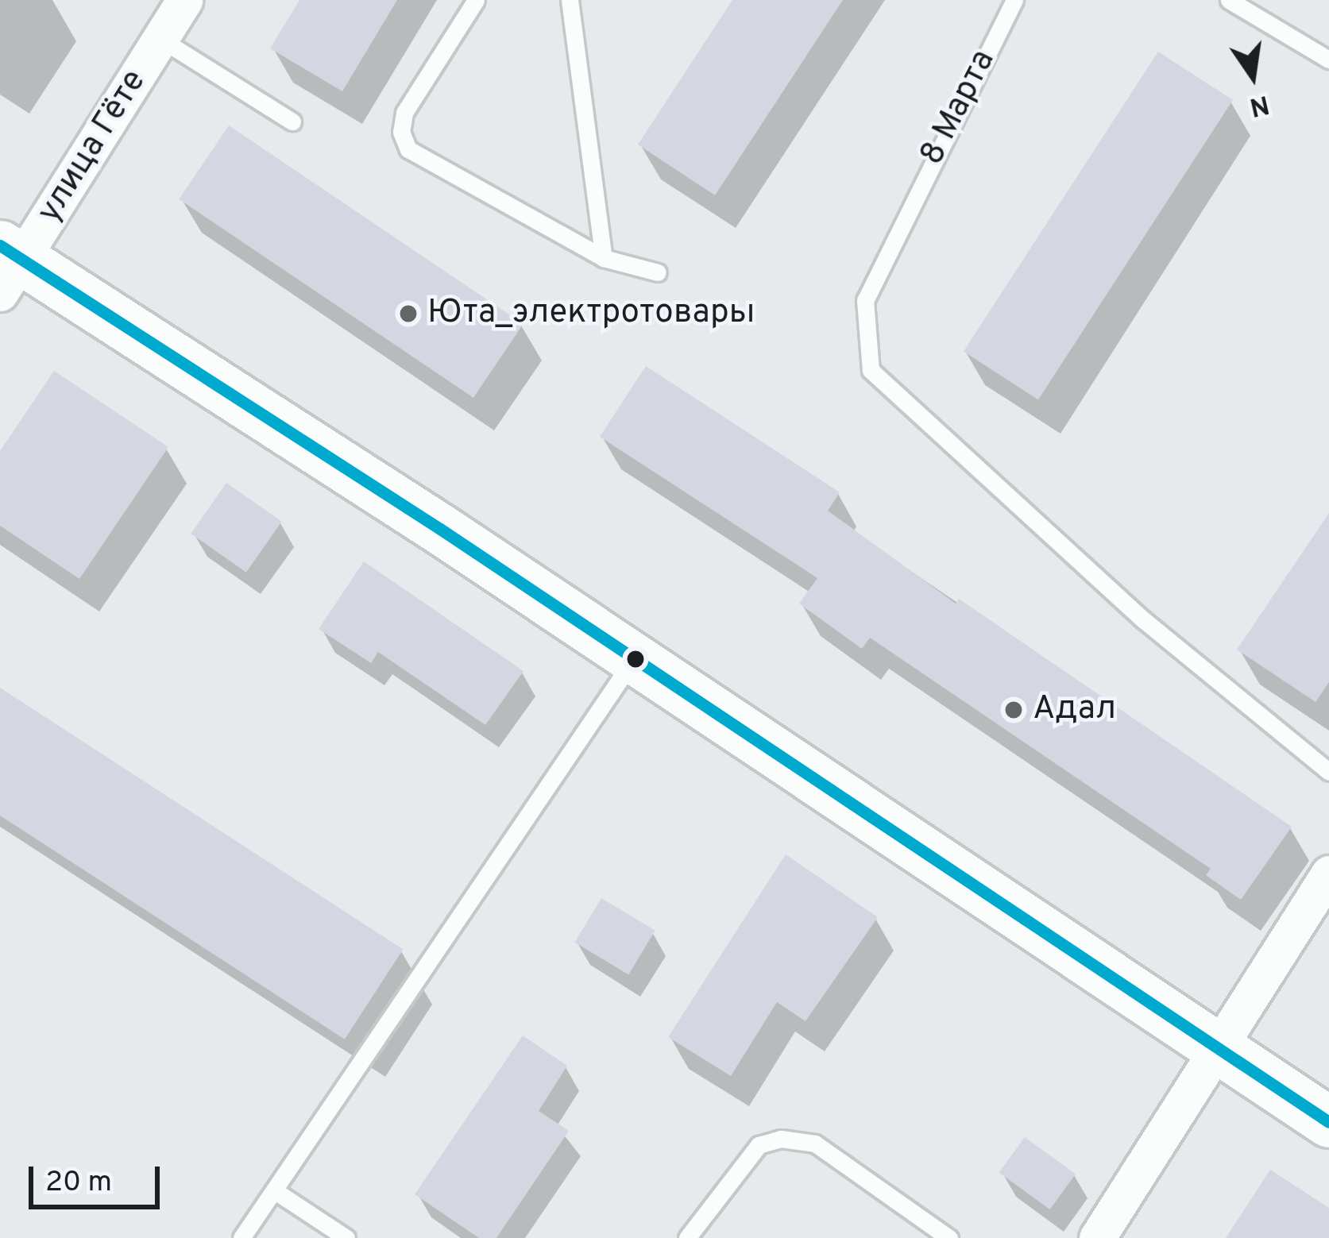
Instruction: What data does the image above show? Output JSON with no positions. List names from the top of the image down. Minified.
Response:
{"streets":{"street":["улица Гёте"],"lane":["8 Марта"]},"places":["Юта_электротовары","Адал"],"scale_bar":"20 m","north":"bottom"}
